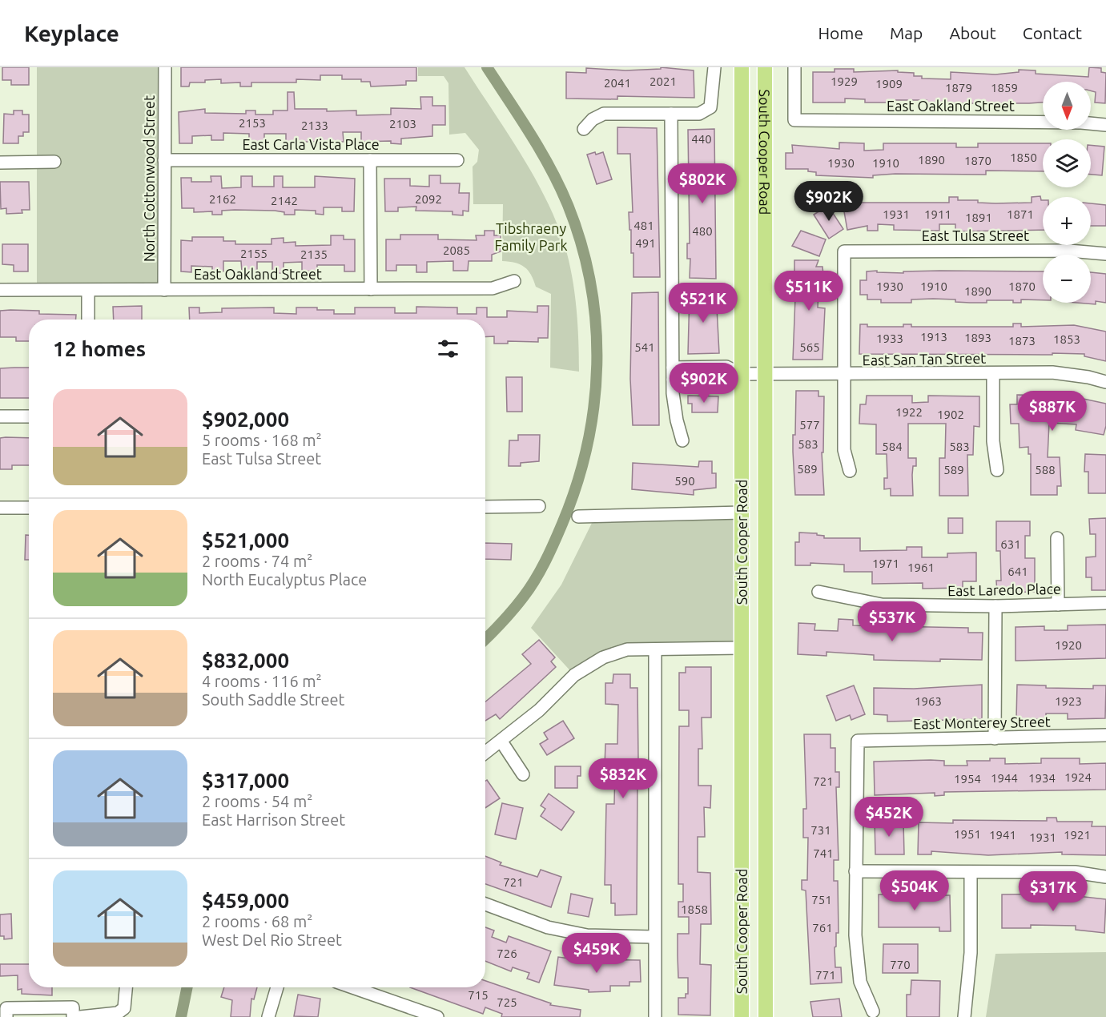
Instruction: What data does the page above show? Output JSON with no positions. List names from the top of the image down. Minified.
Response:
{"streets":{"main road":["South Cooper Road"],"street":["East Oakland Street","East Carla Vista Place","North Cottonwood Street","East Tulsa Street","East San Tan Street","East Laredo Place","East Monterey Street"]},"crossings":[["East Oakland Street","North Cottonwood Street"],["East Carla Vista Place","North Cottonwood Street"],["South Cooper Road","East San Tan Street"],["East Tulsa Street","East San Tan Street"]],"parks":["Tibshraeny Family Park"],"house_numbers":["2021","1929","2041","1909","1879","1859","2153","2103","2133","440","1850","1890","1870","1930","1910","2162","2092","2142","1931","1911","1871","1891","481","480","491","2085","2155","2135","1930","1910","1870","1890","1913","1893","1933","1853","1873","541","565","1922","1902","577","583","584","583","589","589","588","590","631","1971","1961","641","1920","1963","1923","1924","1944","1934","1954","721","731","1951","1941","1921","1931","741","721","751","1858","761","726","770","771","715","725"],"north":"bottom","page":{"header":"Keyplace","nav":["Home","Map","About","Contact"],"map_buttons":["+","−"],"price":["$802K","$902K","$511K","$521K","$902K","$887K","$537K","$832K","$452K","$504K","$317K","$459K"],"heading":"12 homes","list":[{"name":"$902,000","note":"5 rooms · 168 m² · East Tulsa Street"},{"name":"$521,000","note":"2 rooms · 74 m² · North Eucalyptus Place"},{"name":"$832,000","note":"4 rooms · 116 m² · South Saddle Street"},{"name":"$317,000","note":"2 rooms · 54 m² · East Harrison Street"},{"name":"$459,000","note":"2 rooms · 68 m² · West Del Rio Street"}]}}
